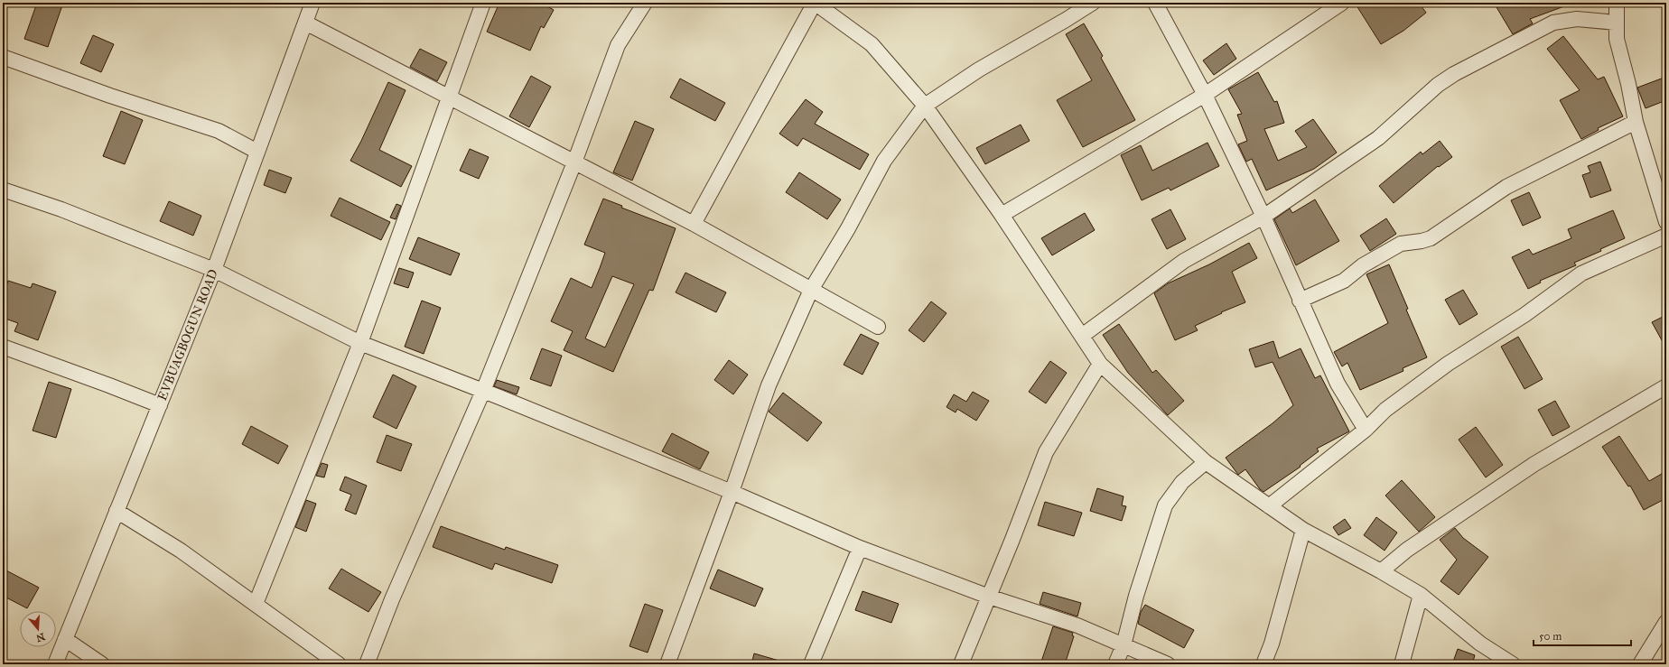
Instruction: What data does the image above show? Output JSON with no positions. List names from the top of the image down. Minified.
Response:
{"streets":{"street":["EVBUAGBOGUN ROAD"]},"scale_bar":"50 m","north":"bottom"}
